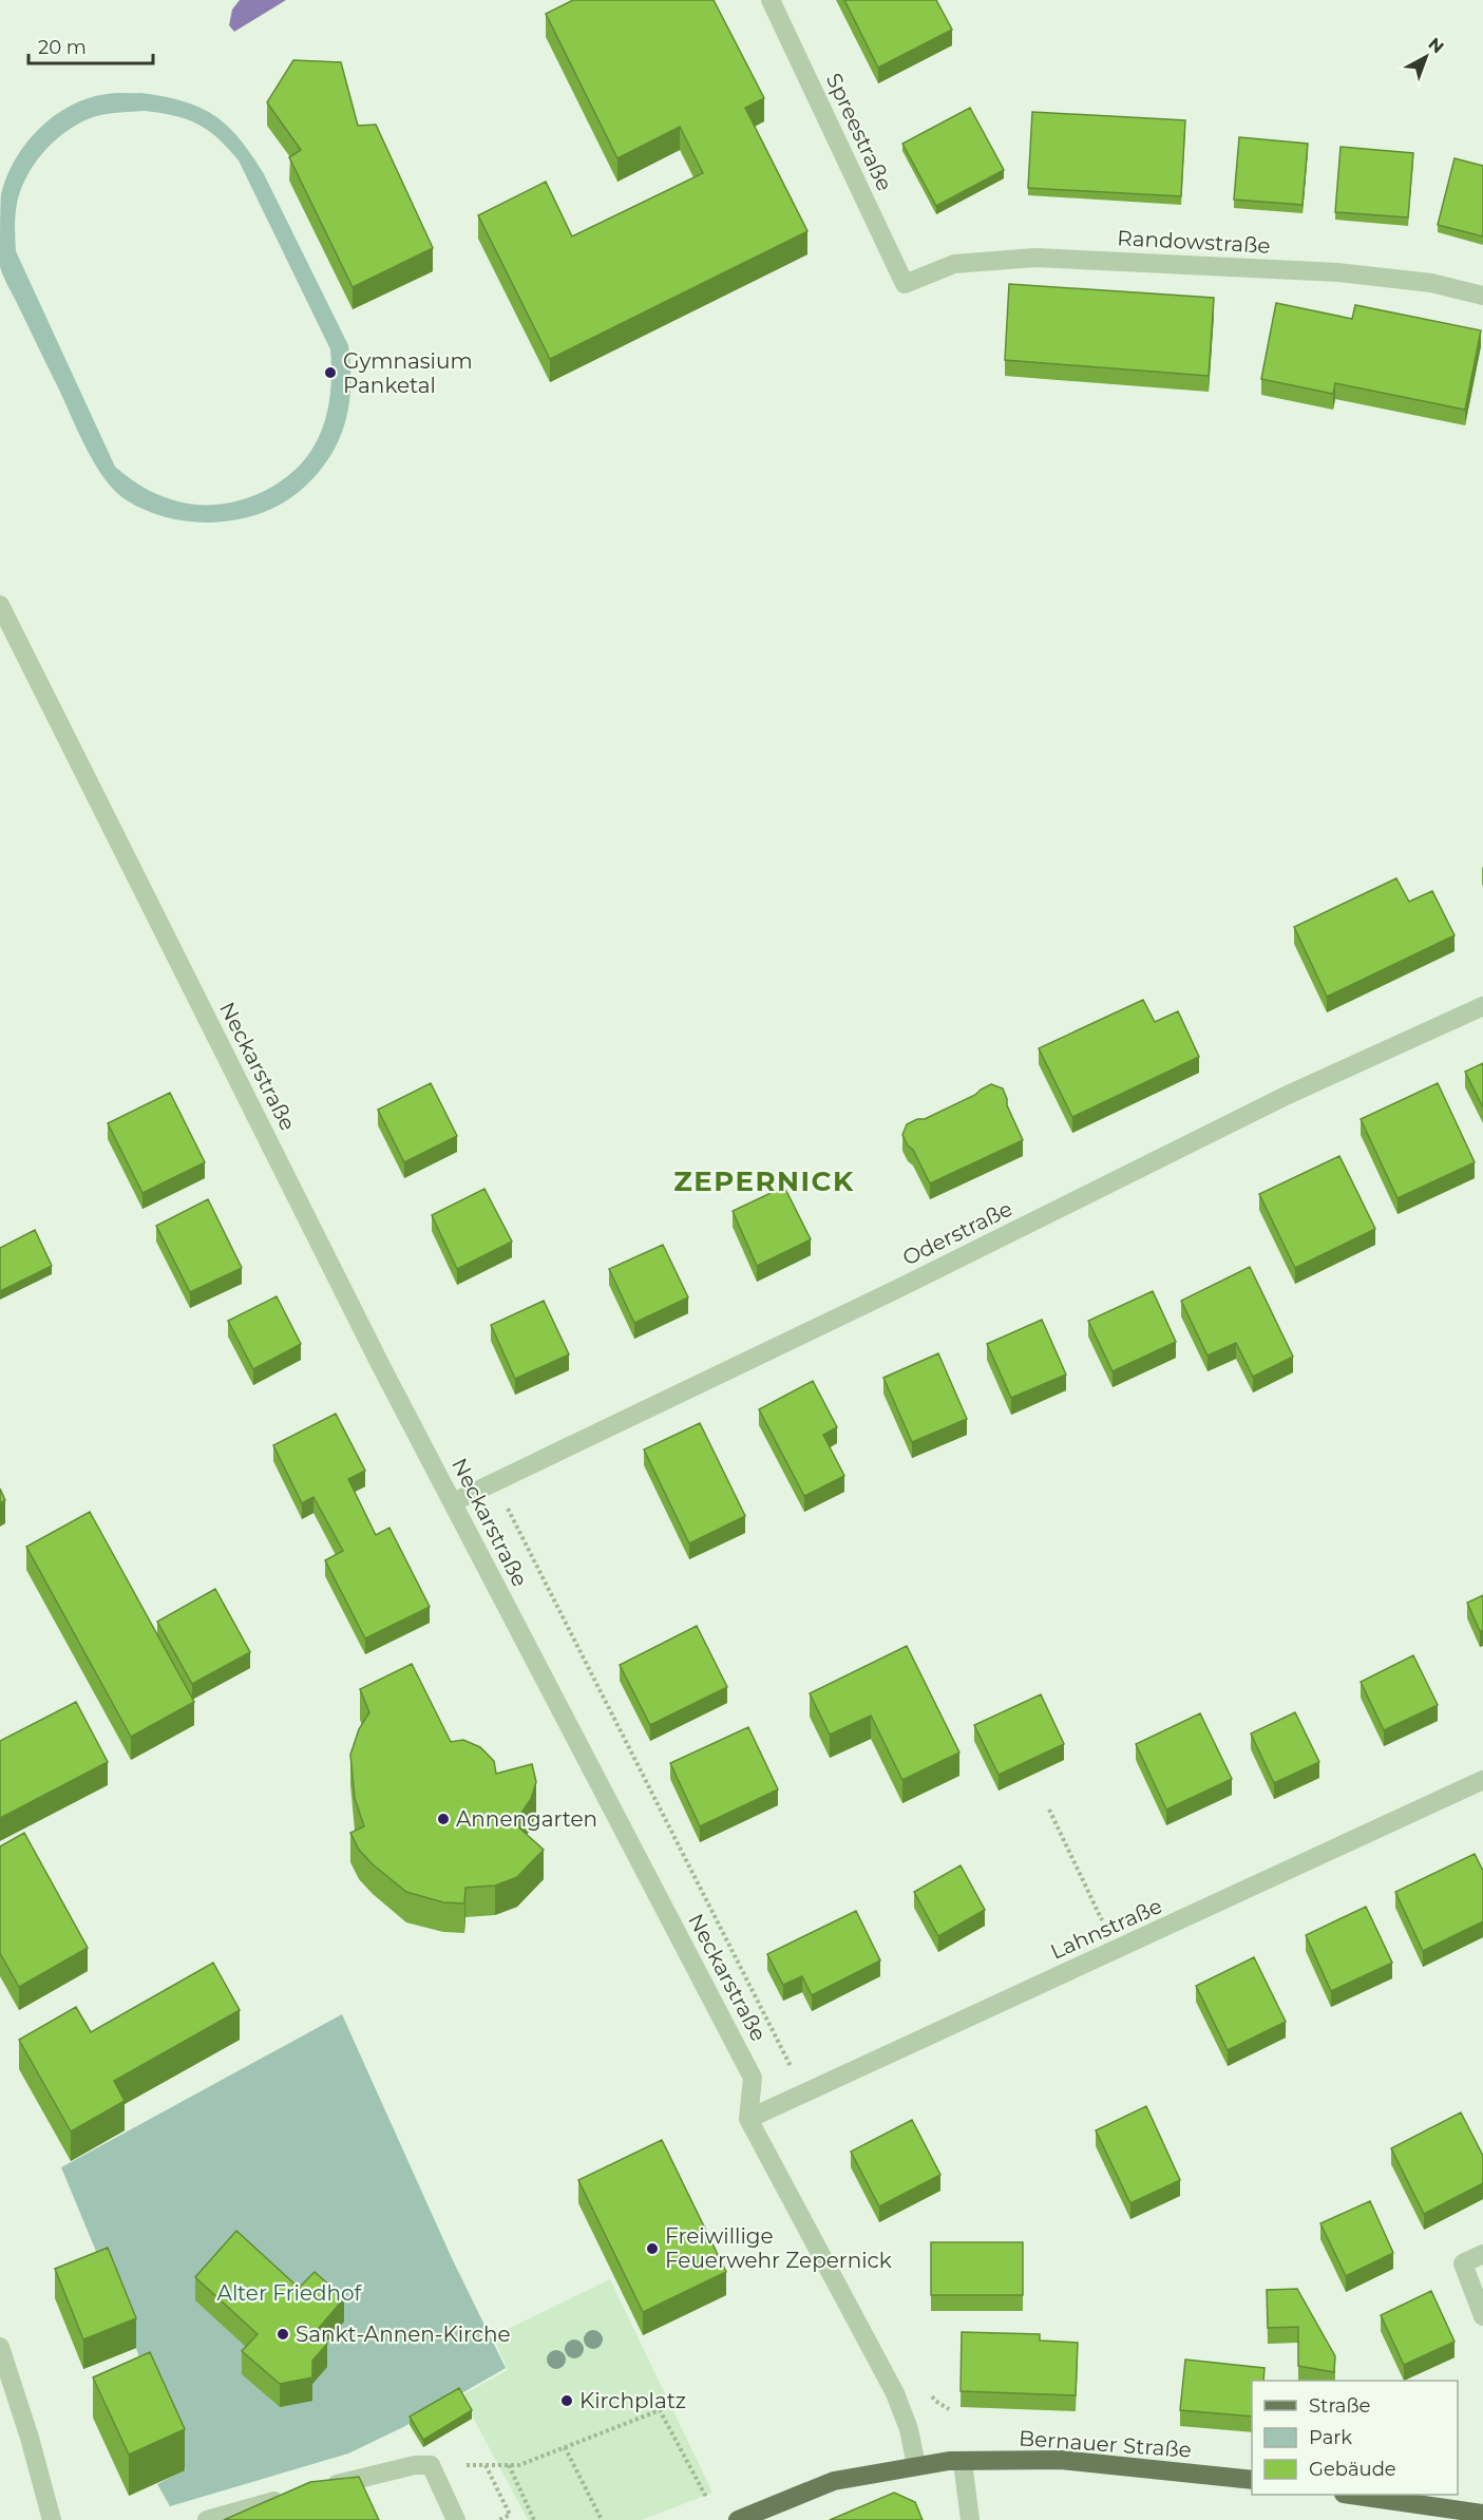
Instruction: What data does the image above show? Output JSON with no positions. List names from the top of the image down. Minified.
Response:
{"streets":{"main road":["Bernauer Straße"],"street":["Spreestraße","Randowstraße","Neckarstraße","Oderstraße","Lahnstraße"]},"crossings":[["Spreestraße","Randowstraße"],["Neckarstraße","Oderstraße"],["Neckarstraße","Lahnstraße"]],"districts":["ZEPERNICK"],"parks":["Alter Friedhof"],"places":["Gymnasium Panketal","Annengarten","Freiwillige Feuerwehr Zepernick","Sankt-Annen-Kirche","Kirchplatz"],"legend":["Straße","Park","Gebäude"],"scale_bar":"20 m","north":"top right"}
